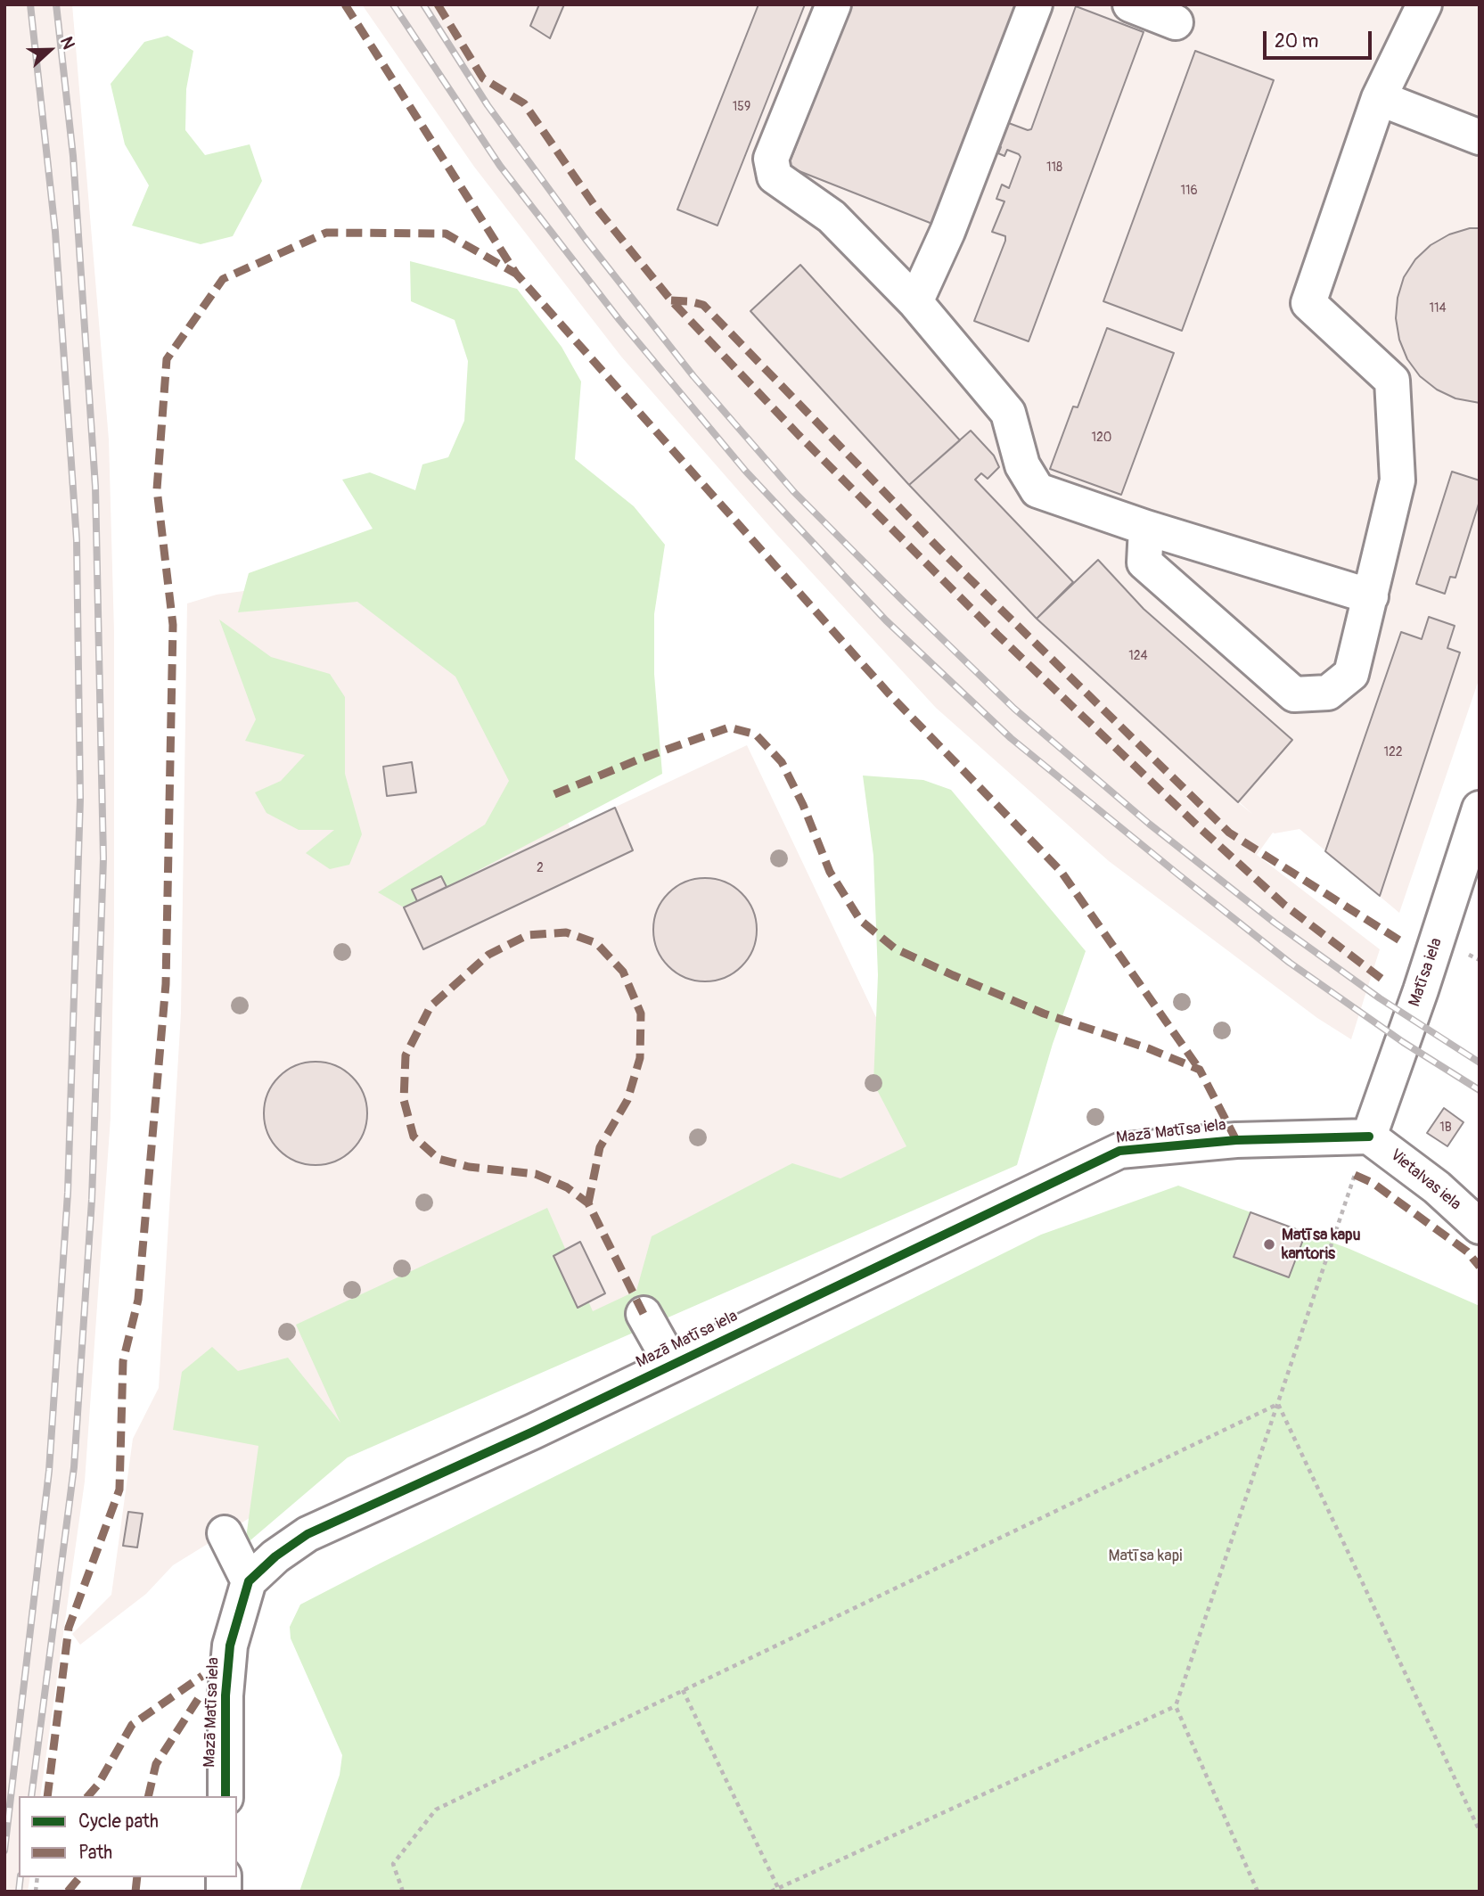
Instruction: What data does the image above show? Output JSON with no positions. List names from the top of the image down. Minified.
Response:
{"streets":{"street":["Matīsa iela","Mazā Matīsa iela","Vietalvas iela"]},"crossings":[["Matīsa iela","Mazā Matīsa iela"],["Matīsa iela","Vietalvas iela"],["Mazā Matīsa iela","Vietalvas iela"]],"parks":["Matīsa kapi"],"places":["Matīsa kapu kantoris"],"house_numbers":["159","118","116","114","120","124","122","2","1B"],"legend":["Cycle path","Path"],"scale_bar":"20 m","north":"right"}
